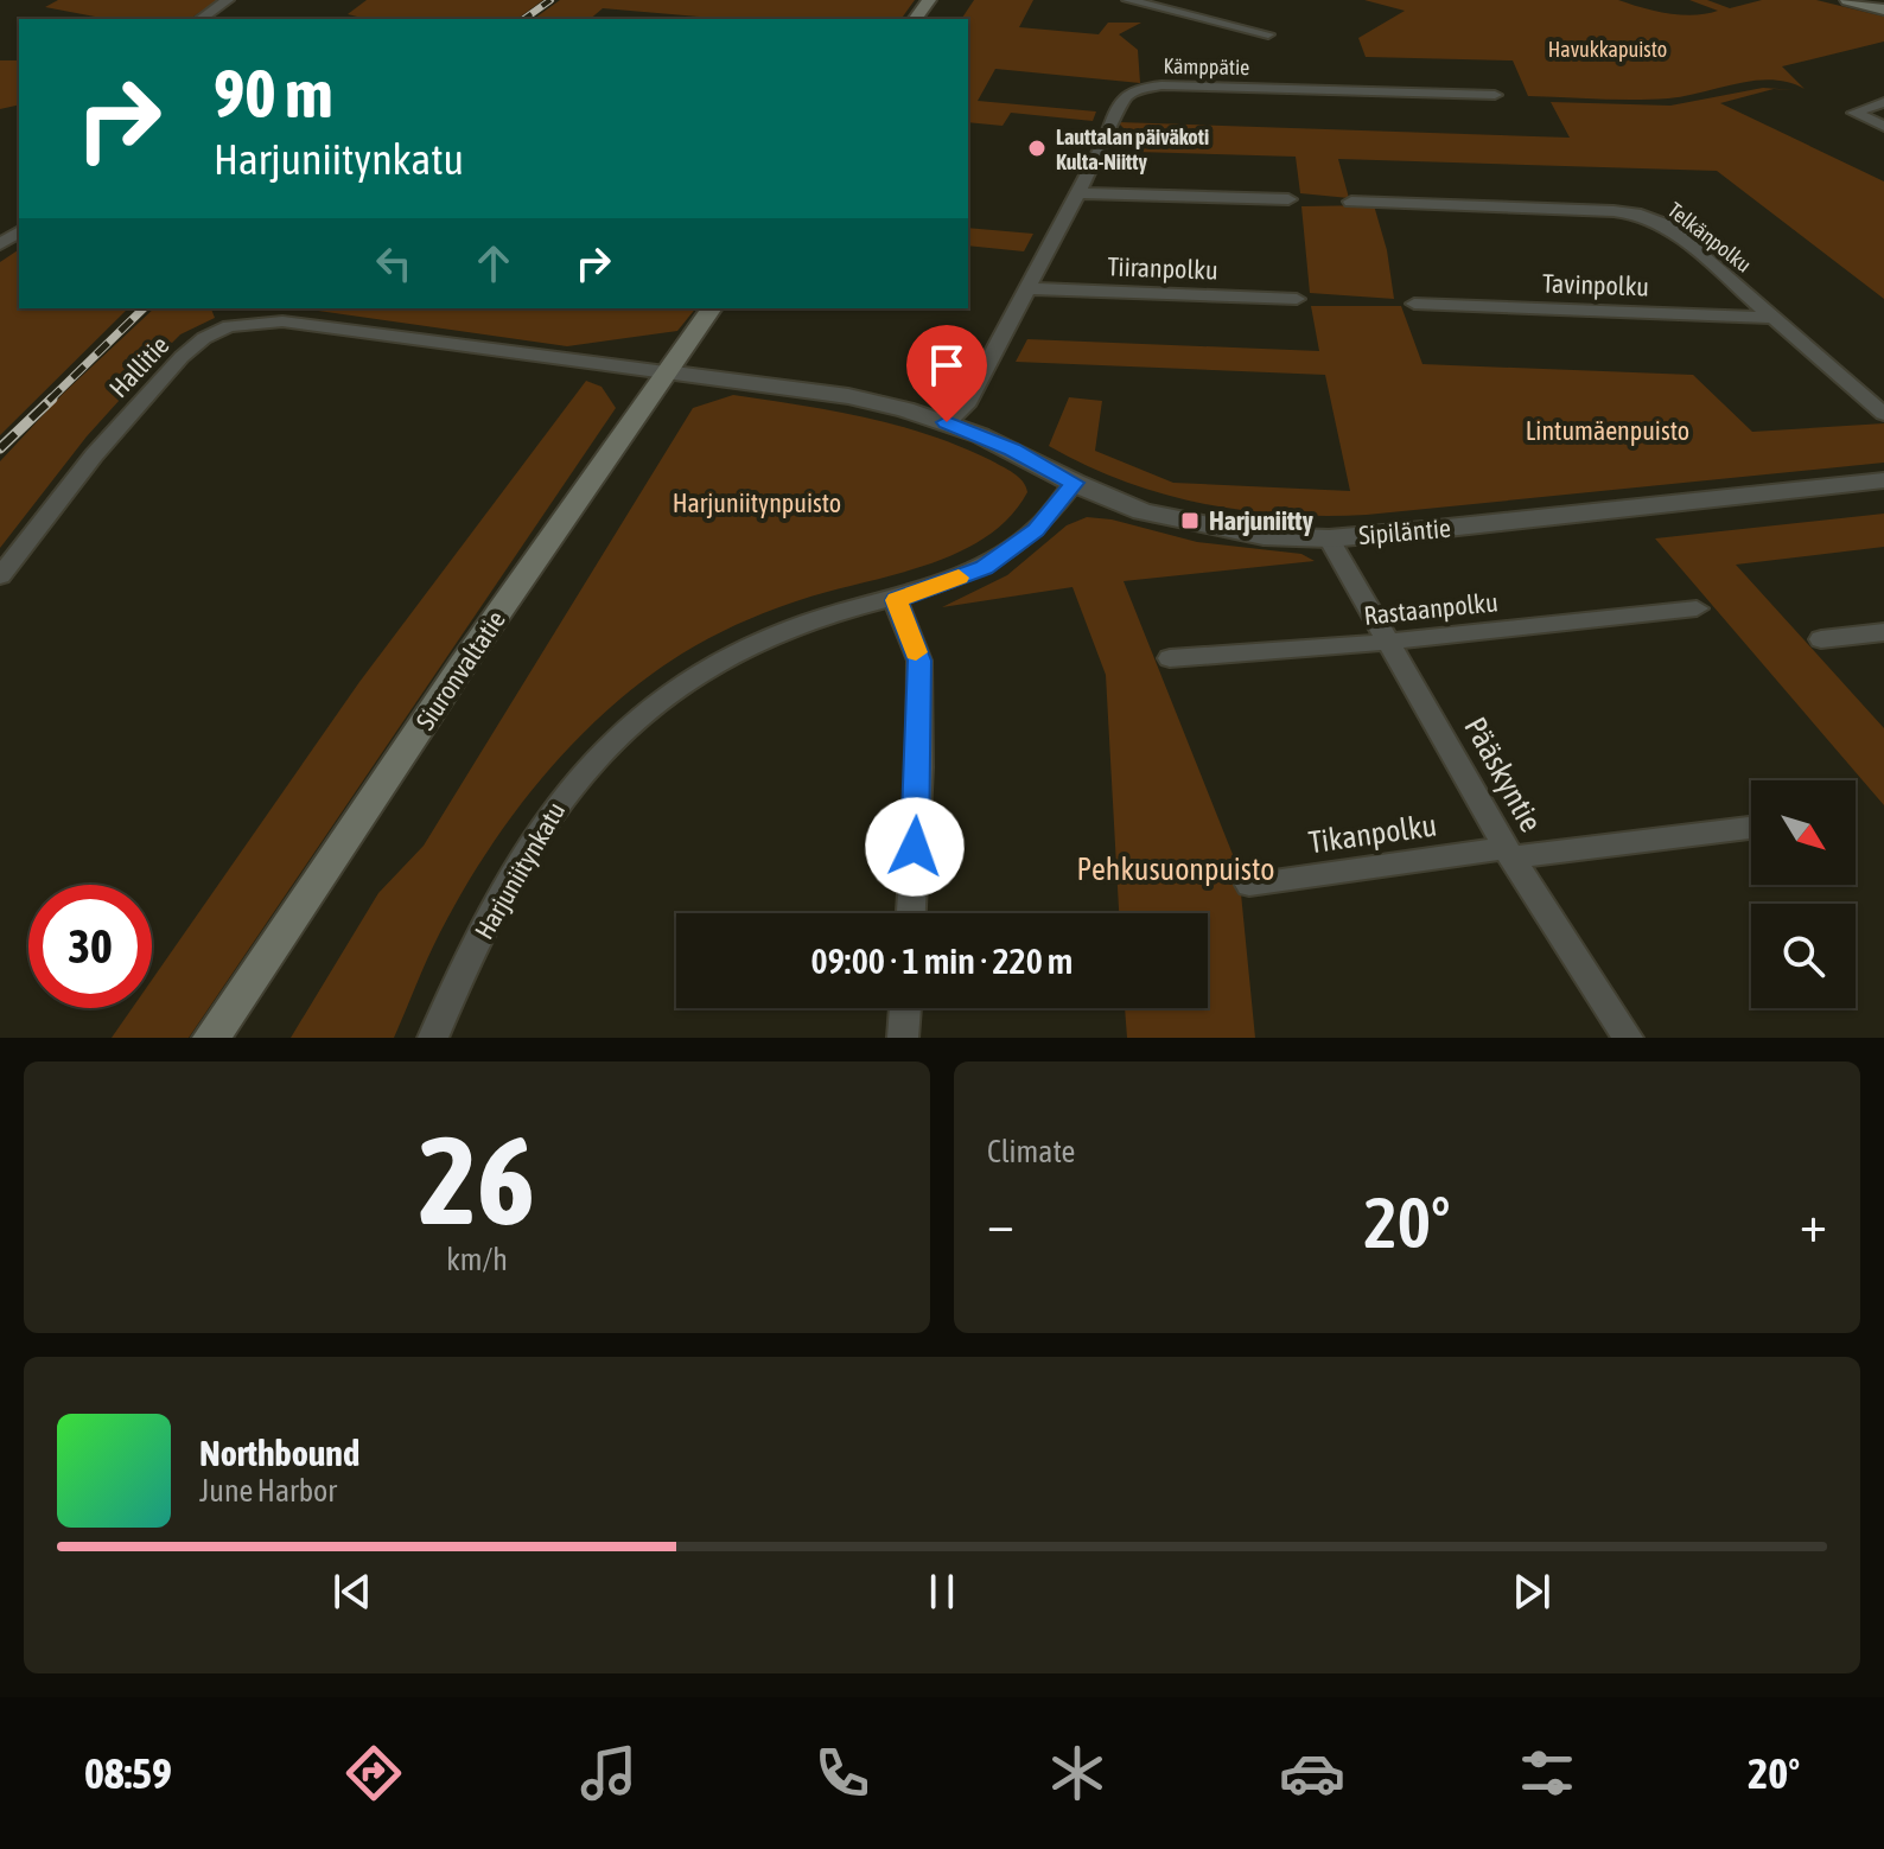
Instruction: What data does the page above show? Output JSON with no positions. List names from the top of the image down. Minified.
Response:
{"streets":{"main road":["Siuronvaltatie"],"street":["Kämppätie","Telkänpolku","Tiiranpolku","Tavinpolku","Hallitie","Sipiläntie","Rastaanpolku","Pääskyntie","Tikanpolku","Harjuniitynkatu"]},"crossings":[["Kämppätie","Tiiranpolku"],["Kämppätie","Sipiläntie"],["Telkänpolku","Tavinpolku"],["Hallitie","Sipiläntie"],["Hallitie","Siuronvaltatie"],["Sipiläntie","Siuronvaltatie"],["Sipiläntie","Pääskyntie"],["Sipiläntie","Harjuniitynkatu"],["Rastaanpolku","Pääskyntie"],["Pääskyntie","Tikanpolku"]],"parks":["Havukkapuisto","Lintumäenpuisto","Harjuniitynpuisto","Pehkusuonpuisto"],"places":{"other":["Lauttalan päiväkoti Kulta-Niitty"],"transit":["Harjuniitty"]},"north":"bottom right","page":{"turn":["90 m","Harjuniitynkatu"],"limit":"30","trip":"09:00 · 1 min · 220 m","tile":[["26","km/h"],"Climate"],"heat":["−","20°","+"],"song":["Northbound","June Harbor"],"tabs":["08:59","20°"]}}
